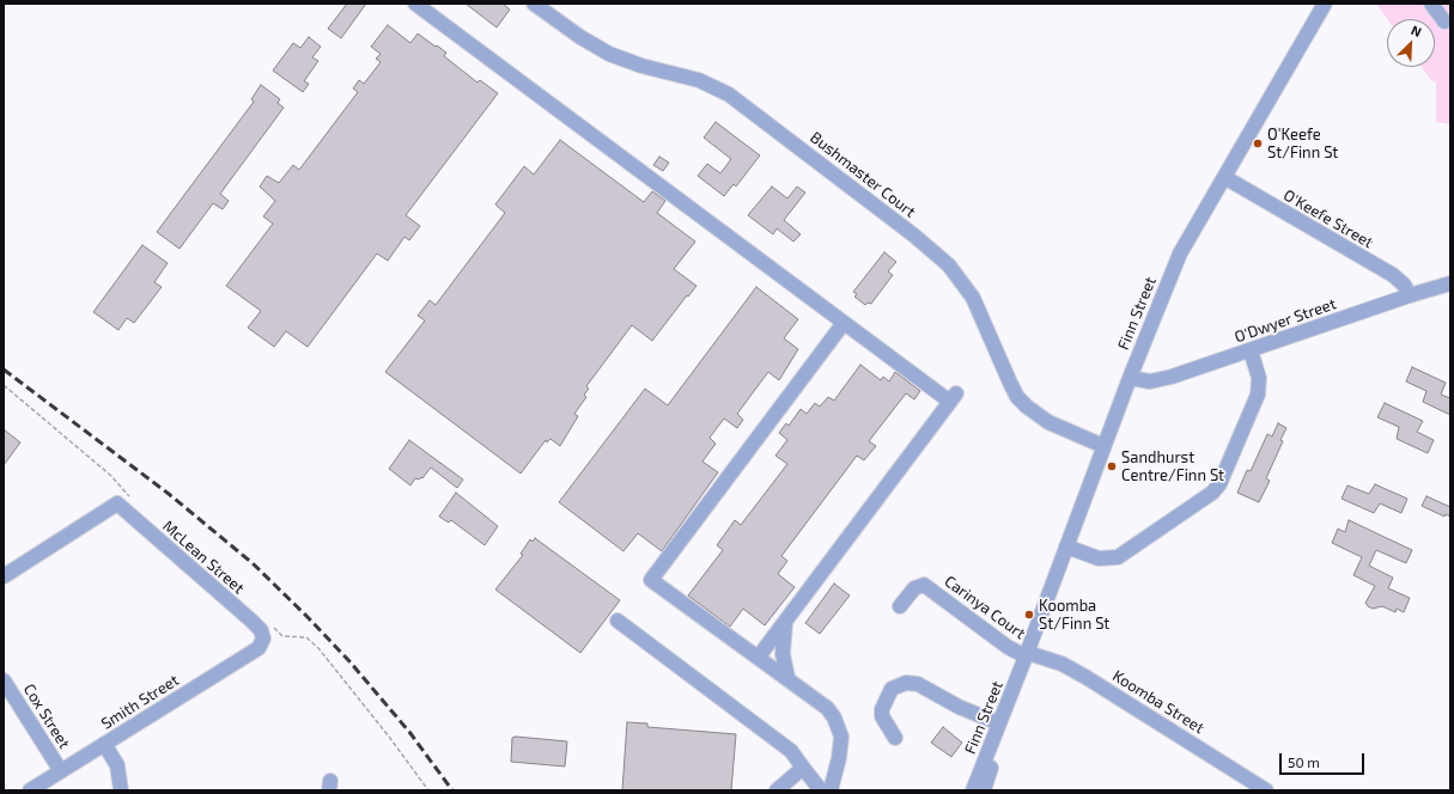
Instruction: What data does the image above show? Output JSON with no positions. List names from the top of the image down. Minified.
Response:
{"streets":{"street":["Bushmaster Court","O'Keefe Street","Finn Street","O'Dwyer Street","McLean Street","Carinya Court","Smith Street","Koomba Street","Cox Street"]},"crossings":[["Bushmaster Court","Finn Street"],["O'Keefe Street","Finn Street"],["O'Keefe Street","O'Dwyer Street"],["Finn Street","O'Dwyer Street"],["Finn Street","Carinya Court"],["Finn Street","Koomba Street"],["McLean Street","Smith Street"],["Carinya Court","Koomba Street"],["Smith Street","Cox Street"]],"places":["O'Keefe St/Finn St","Sandhurst Centre/Finn St","Koomba St/Finn St"],"scale_bar":"50 m","north":"top right"}
